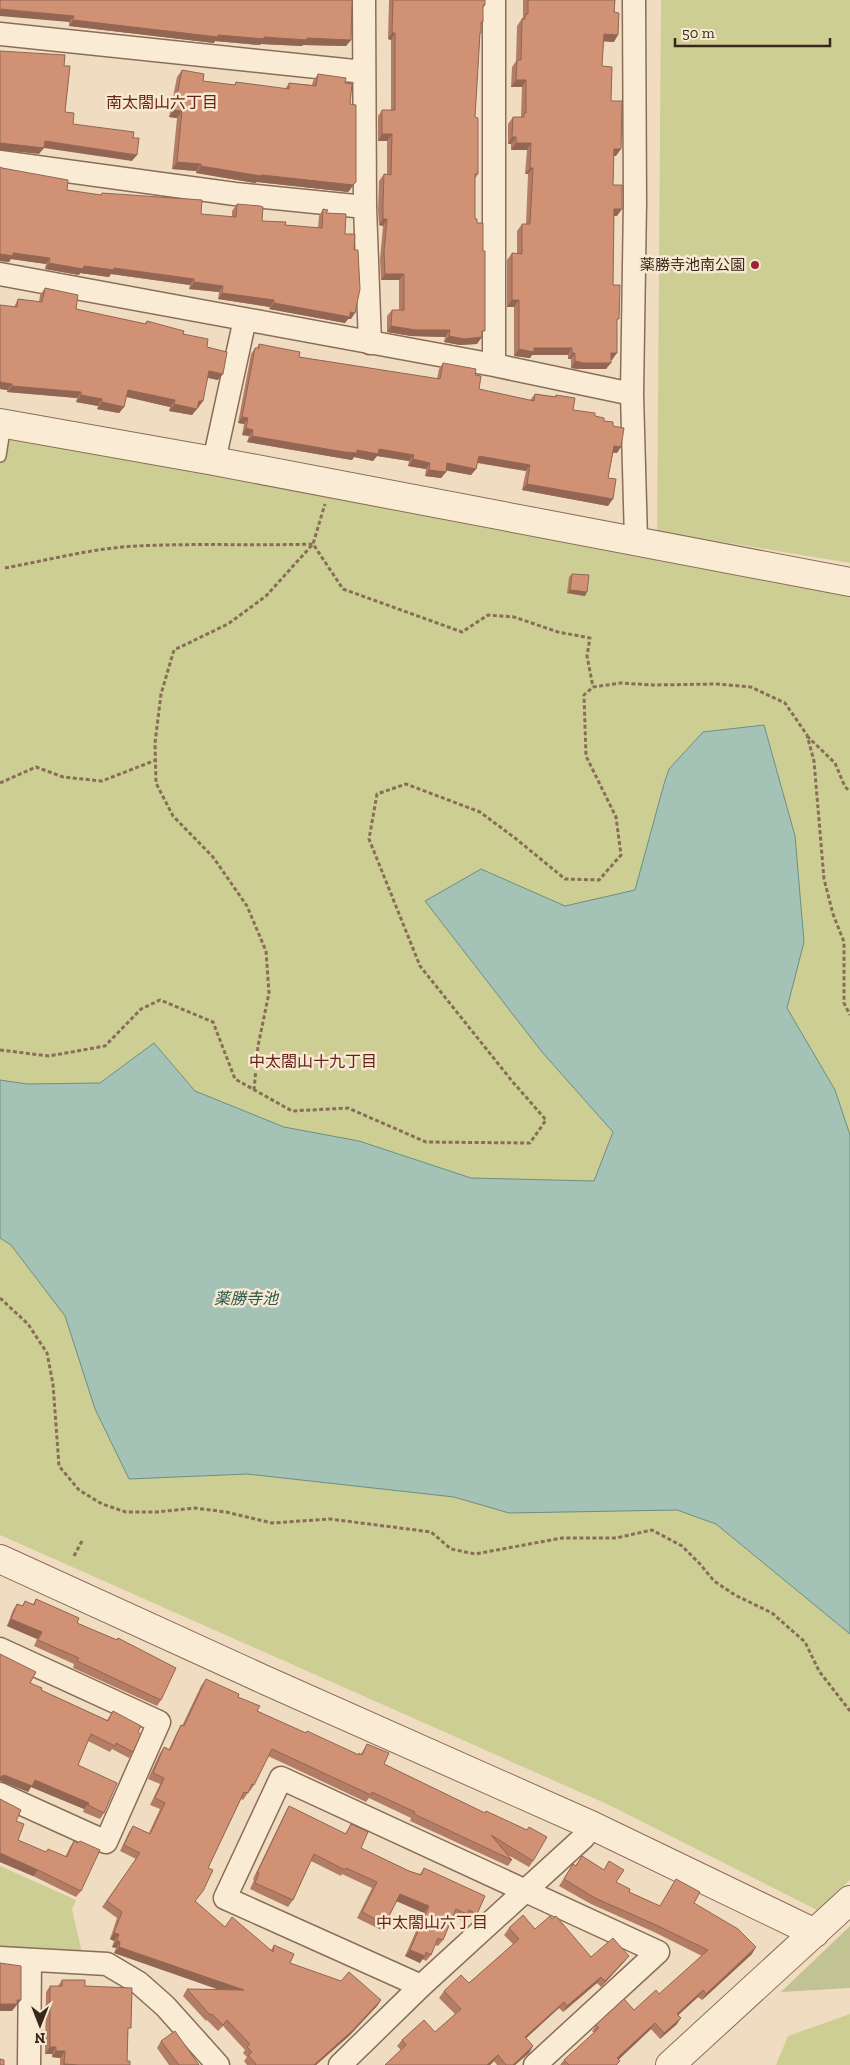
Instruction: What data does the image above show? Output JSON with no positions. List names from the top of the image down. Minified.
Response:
{"districts":["南太閤山六丁目","中太閤山十九丁目","中太閤山六丁目"],"water":["薬勝寺池"],"places":["薬勝寺池南公園"],"scale_bar":"50 m","north":"bottom"}
